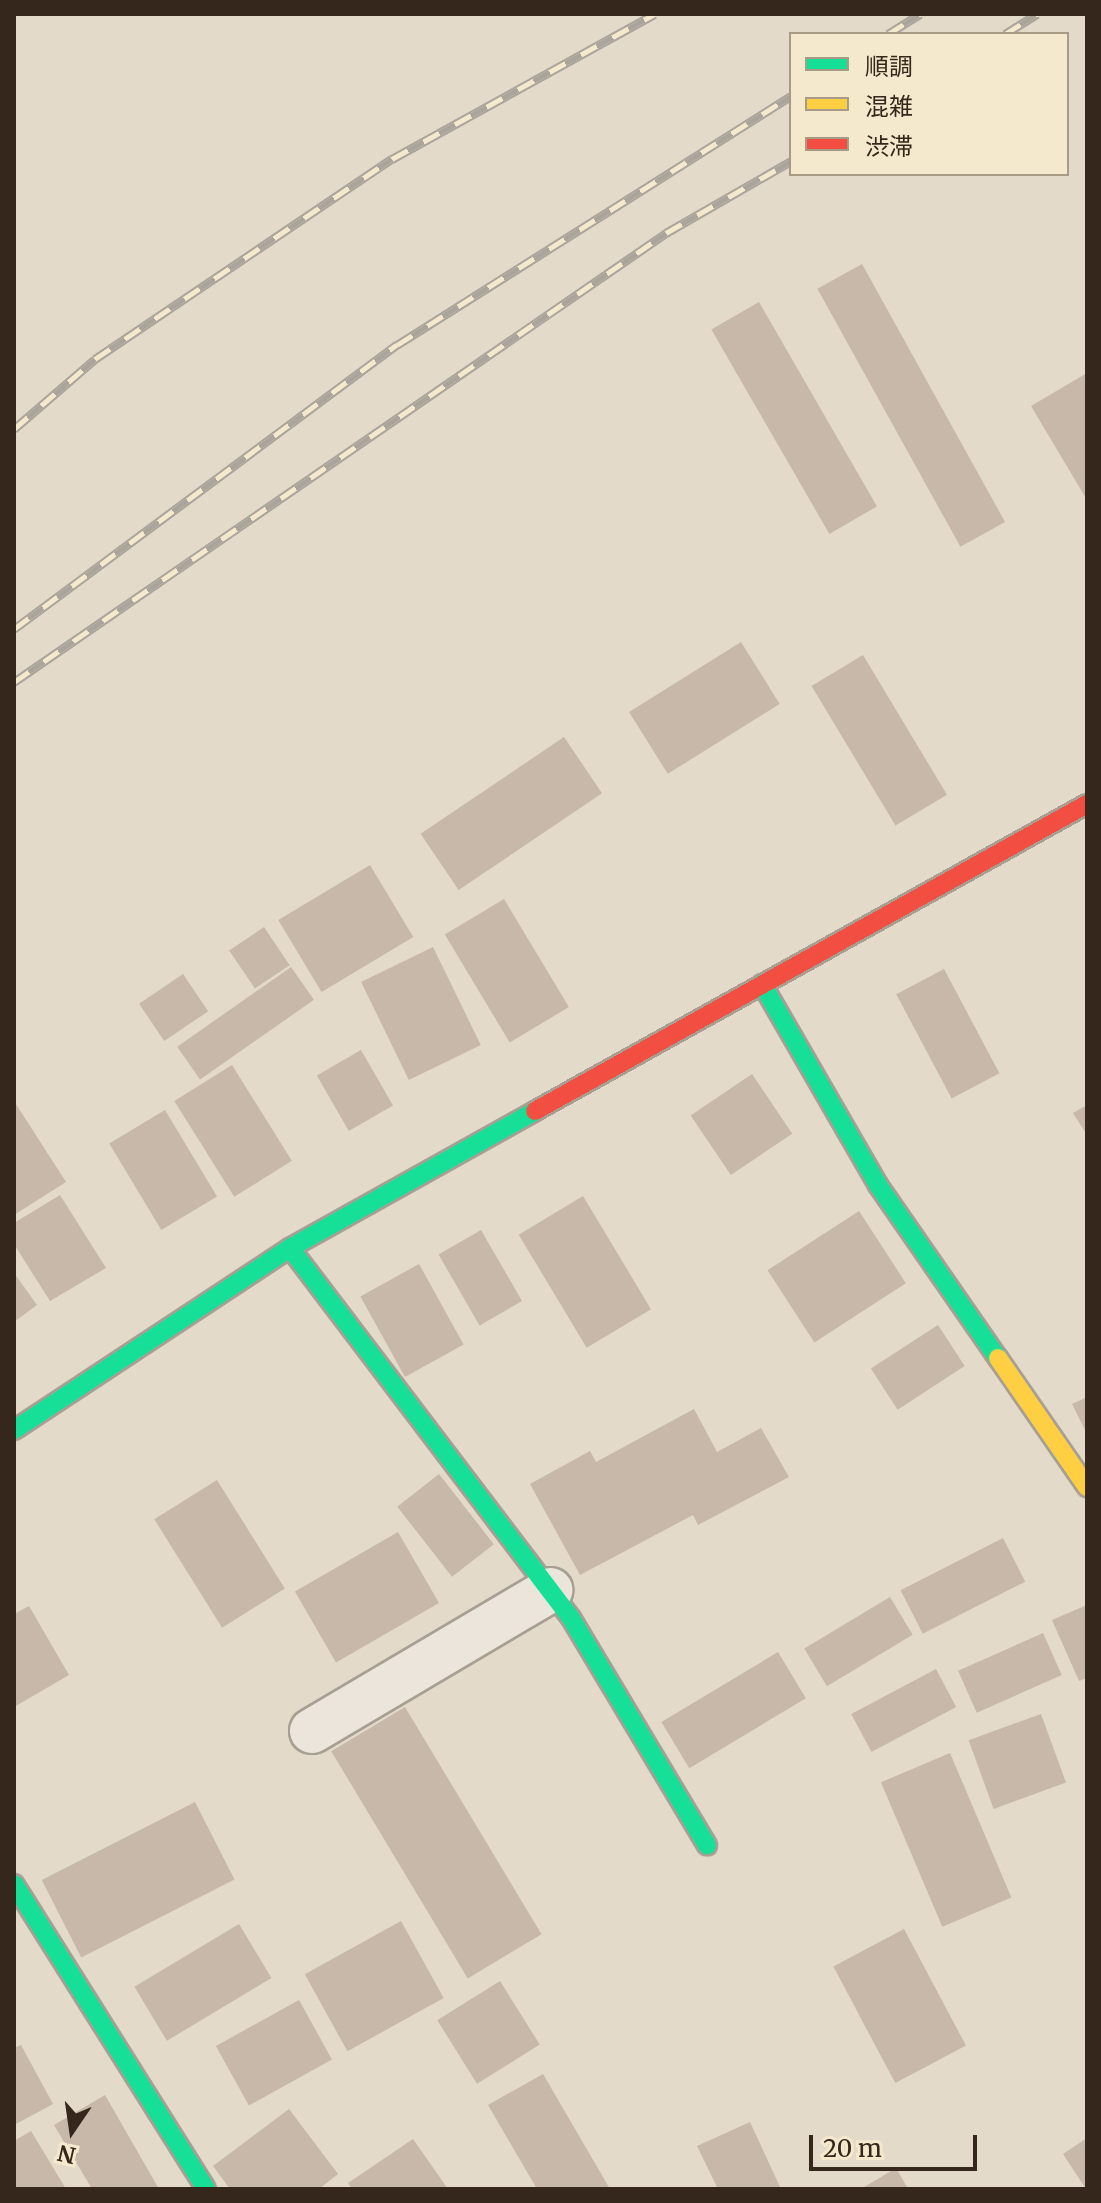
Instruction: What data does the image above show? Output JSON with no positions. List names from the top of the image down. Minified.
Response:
{"legend":["順調","混雑","渋滞"],"scale_bar":"20 m","north":"bottom"}
